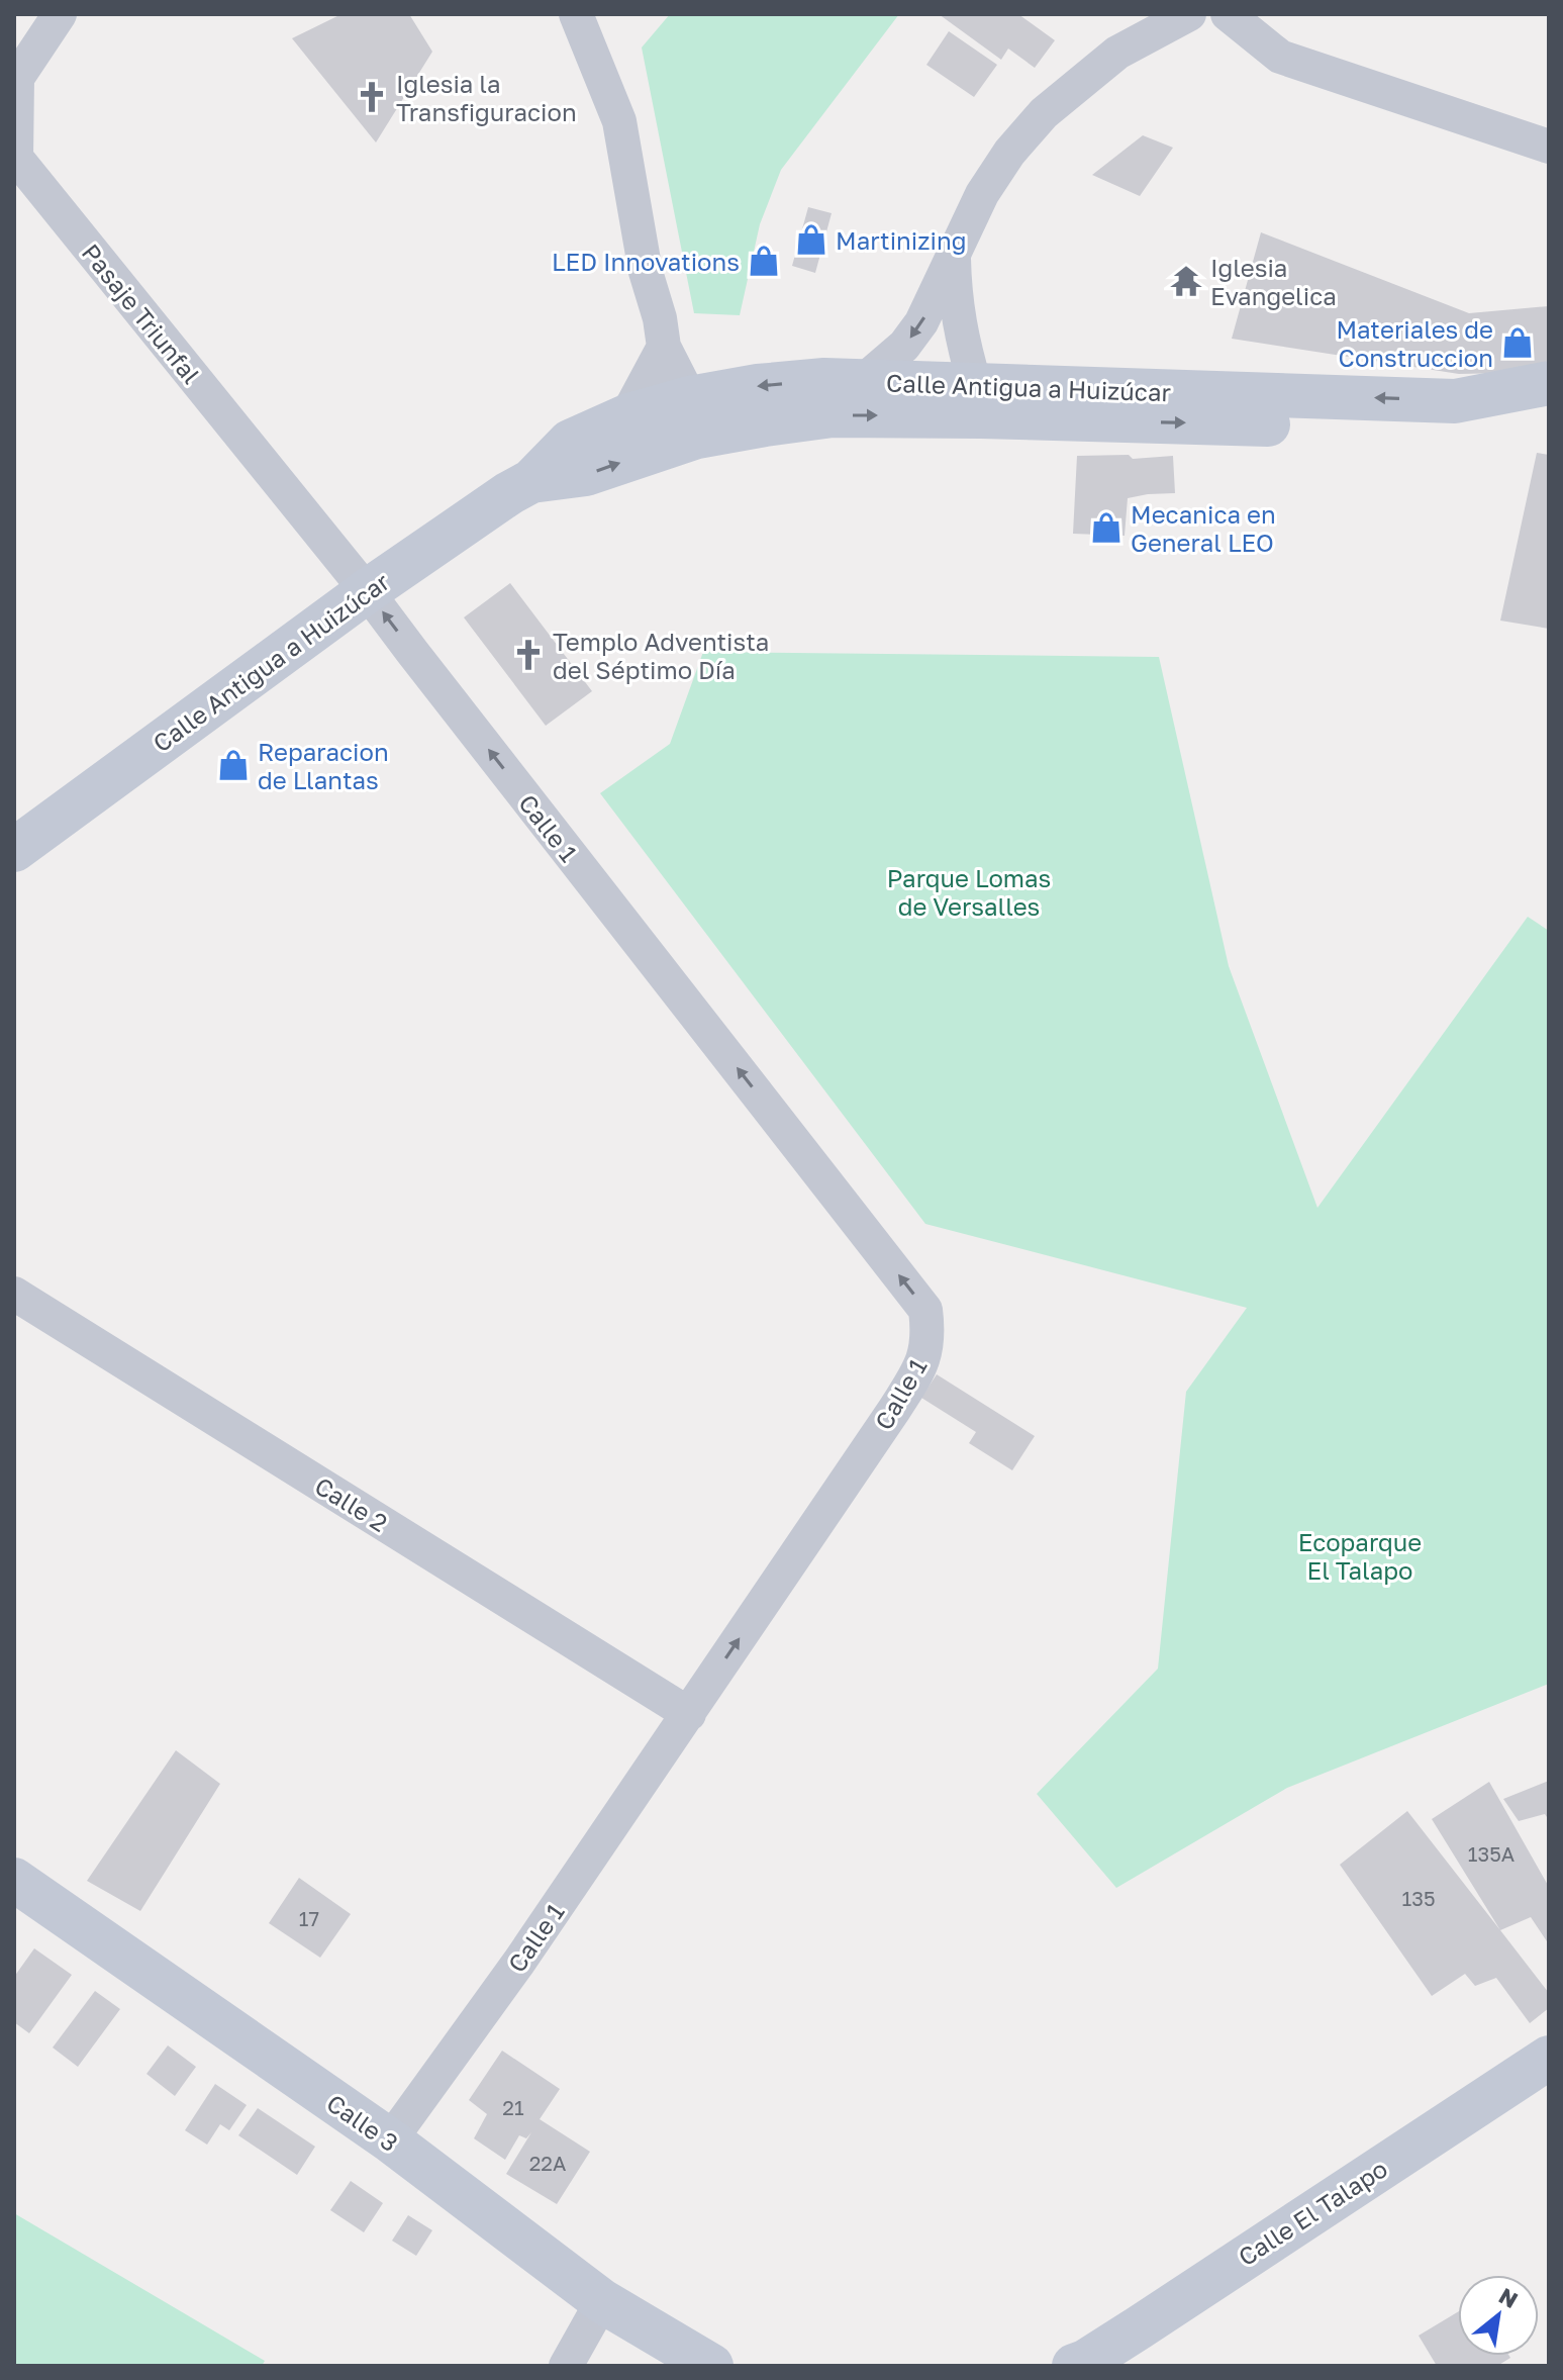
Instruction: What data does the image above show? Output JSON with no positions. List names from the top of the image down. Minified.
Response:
{"streets":{"main road":["Calle Antigua a Huizúcar","Calle 3","Calle El Talapo"],"street":["Pasaje Triunfal","Calle 1","Calle 2"]},"crossings":[["Pasaje Triunfal","Calle Antigua a Huizúcar"],["Pasaje Triunfal","Calle 1"],["Calle Antigua a Huizúcar","Calle 1"],["Calle 1","Calle 2"],["Calle 1","Calle 3"]],"one_way":["Calle 1"],"parks":["Parque Lomas de Versalles","Ecoparque El Talapo"],"places":{"church":["Iglesia la Transfiguracion","Templo Adventista del Séptimo Día"],"shop":["Martinizing","LED Innovations","Materiales de Construccion","Mecanica en General LEO","Reparacion de Llantas"],"temple":["Iglesia Evangelica"]},"house_numbers":["135A","135","17","21","22A"],"north":"top right"}
